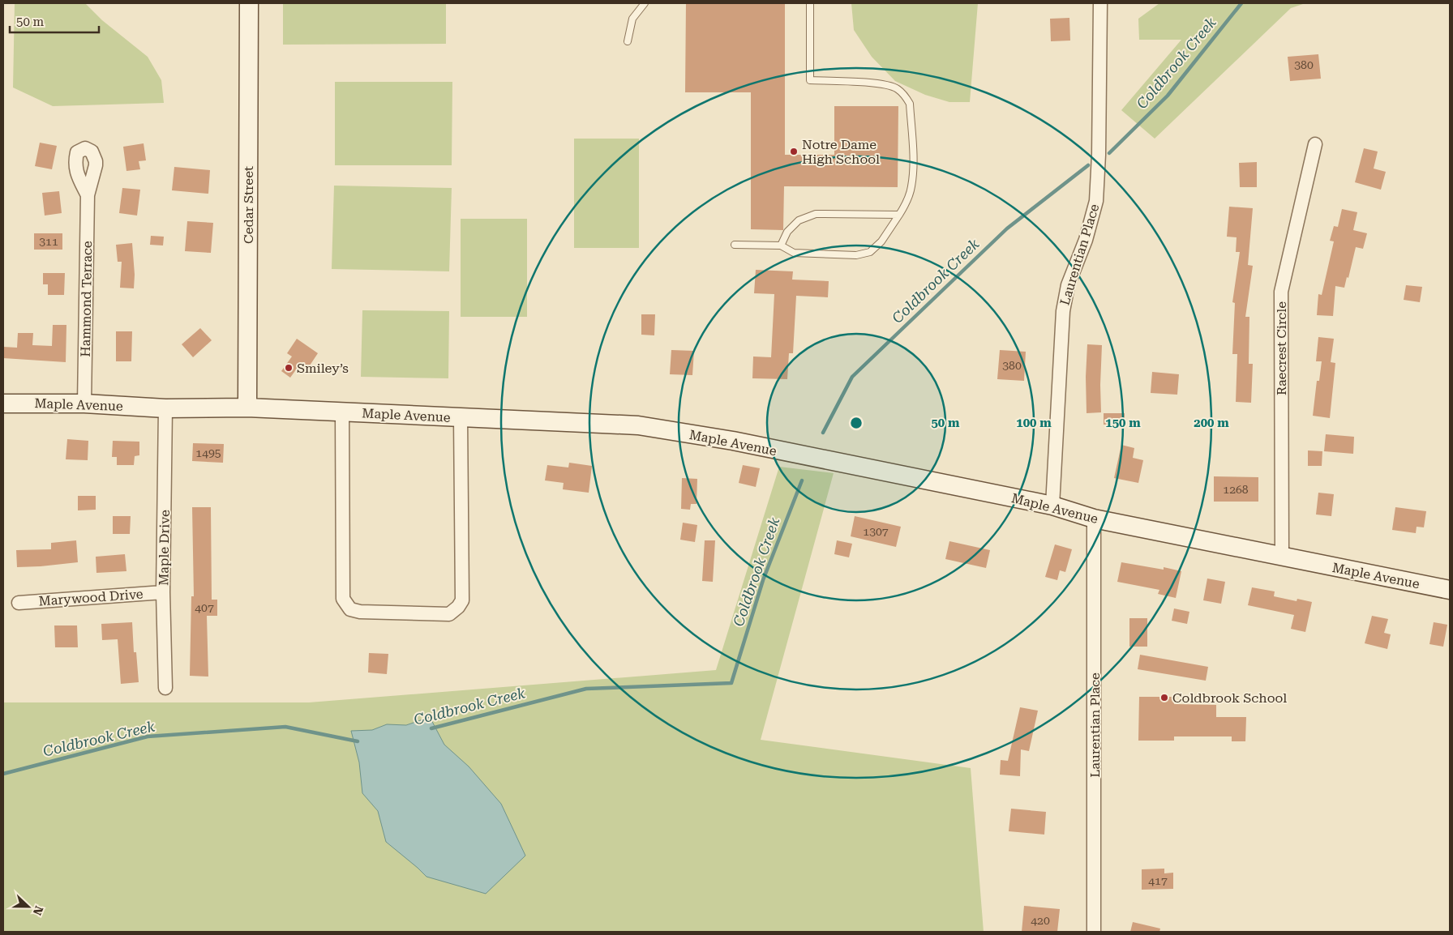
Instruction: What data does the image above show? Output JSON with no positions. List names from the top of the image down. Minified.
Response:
{"streets":{"main road":["Cedar Street","Maple Avenue"],"street":["Laurentian Place","Hammond Terrace","Raecrest Circle","Maple Drive","Marywood Drive"]},"crossings":[["Cedar Street","Maple Avenue"],["Laurentian Place","Maple Avenue"],["Hammond Terrace","Maple Avenue"],["Raecrest Circle","Maple Avenue"],["Maple Avenue","Maple Drive"],["Maple Drive","Marywood Drive"]],"water":["Coldbrook Creek"],"places":["Notre Dame High School","Smiley’s","Coldbrook School"],"house_numbers":["380","311","380","1495","1268","1307","407","417","420"],"scale_bar":"50 m","north":"right","rings":["50 m","100 m","150 m","200 m"]}
